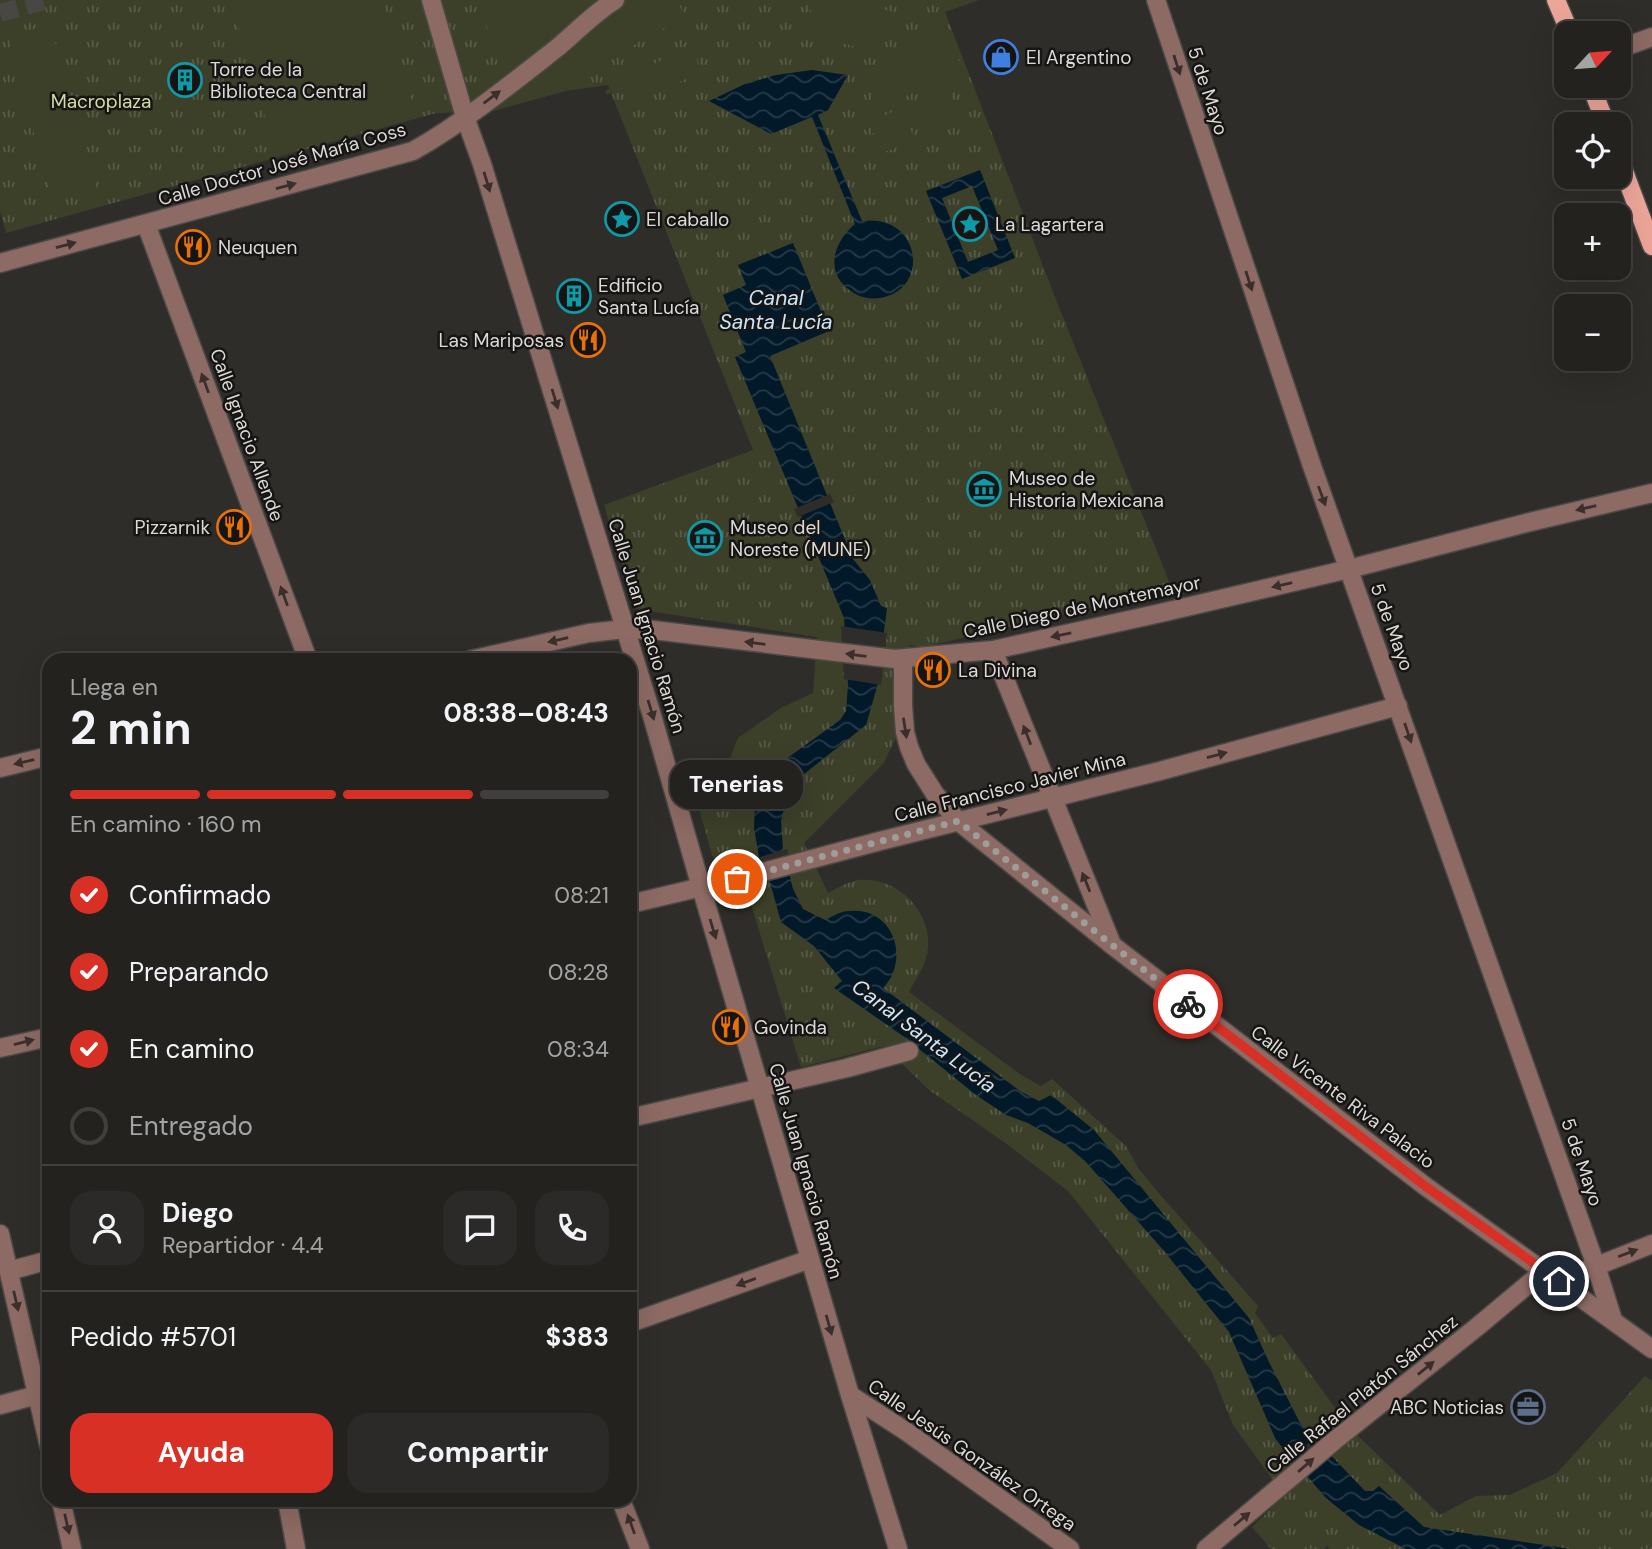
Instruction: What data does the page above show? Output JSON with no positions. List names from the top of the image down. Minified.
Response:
{"streets":{"street":["5 de Mayo","Calle Doctor José María Coss","Calle Ignacio Allende","Calle Diego de Montemayor","Calle Juan Ignacio Ramón","Calle Francisco Javier Mina","Calle Vicente Riva Palacio","Calle Rafael Platón Sánchez","Calle Jesús González Ortega"]},"crossings":[["5 de Mayo","Calle Diego de Montemayor"],["5 de Mayo","Calle Francisco Javier Mina"],["5 de Mayo","Calle Vicente Riva Palacio"],["5 de Mayo","Calle Rafael Platón Sánchez"],["Calle Doctor José María Coss","Calle Ignacio Allende"],["Calle Doctor José María Coss","Calle Juan Ignacio Ramón"],["Calle Diego de Montemayor","Calle Juan Ignacio Ramón"],["Calle Diego de Montemayor","Calle Vicente Riva Palacio"],["Calle Juan Ignacio Ramón","Calle Francisco Javier Mina"],["Calle Juan Ignacio Ramón","Calle Jesús González Ortega"],["Calle Francisco Javier Mina","Calle Vicente Riva Palacio"],["Calle Vicente Riva Palacio","Calle Rafael Platón Sánchez"]],"one_way":["5 de Mayo","Calle Doctor José María Coss","Calle Ignacio Allende","Calle Diego de Montemayor","Calle Juan Ignacio Ramón","Calle Francisco Javier Mina","Calle Rafael Platón Sánchez"],"water":["Canal Santa Lucía"],"parks":["Macroplaza"],"places":{"shop":["El Argentino"],"building":["Torre de la Biblioteca Central","Edificio Santa Lucía"],"place":["El caballo","La Lagartera"],"restaurant":["Neuquen","Las Mariposas","Pizzarnik","La Divina","Govinda"],"museum":["Museo de Historia Mexicana","Museo del Noreste (MUNE)"],"other":["Tenerias"],"office":["ABC Noticias"]},"north":"top right","page":{"map_buttons":["+","−"],"heading":["2 min","Llega en","08:38–08:43"],"panel":["Diego","Repartidor · 4.4","Pedido #5701","$383"],"bubble":"Tenerias","bar":"En camino · 160 m","list":[["Confirmado","08:21"],["Preparando","08:28"],["En camino","08:34"],"Entregado"],"buttons":["Ayuda","Compartir"]}}
